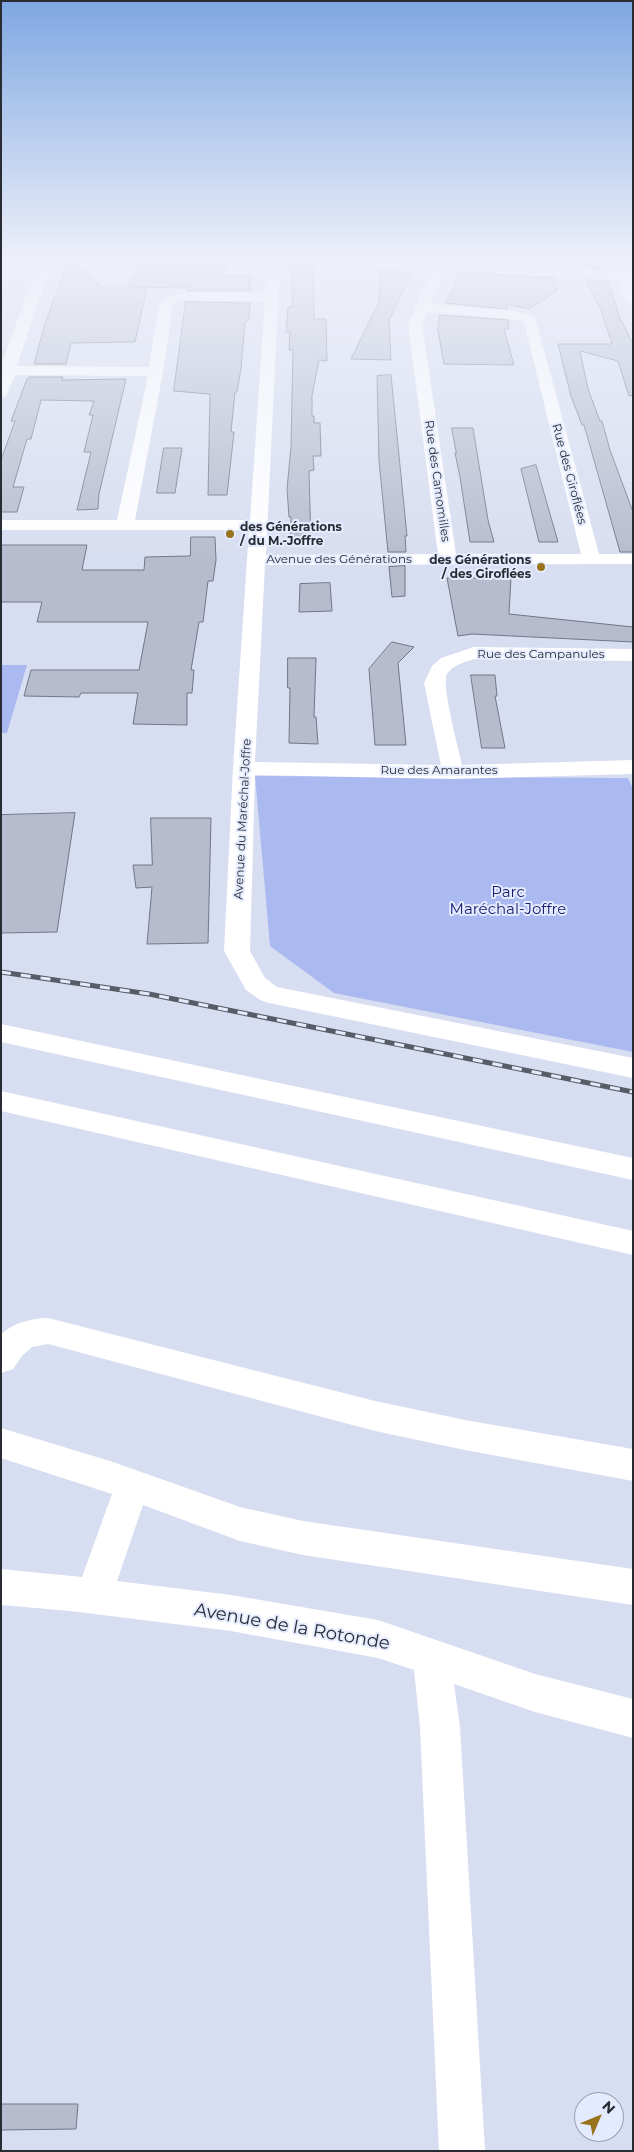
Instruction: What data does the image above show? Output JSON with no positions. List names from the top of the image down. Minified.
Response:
{"streets":{"street":["Rue des Giroflées","Rue des Camomilles","Avenue des Générations","Rue des Campanules","Rue des Amarantes","Avenue du Maréchal-Joffre","Avenue de la Rotonde"]},"crossings":[["Rue des Giroflées","Avenue des Générations"],["Rue des Camomilles","Avenue des Générations"],["Avenue des Générations","Avenue du Maréchal-Joffre"],["Rue des Campanules","Rue des Amarantes"],["Rue des Amarantes","Avenue du Maréchal-Joffre"]],"parks":["Parc Maréchal-Joffre"],"places":["des Générations / du M.-Joffre","des Générations / des Giroflées"],"north":"top right"}
